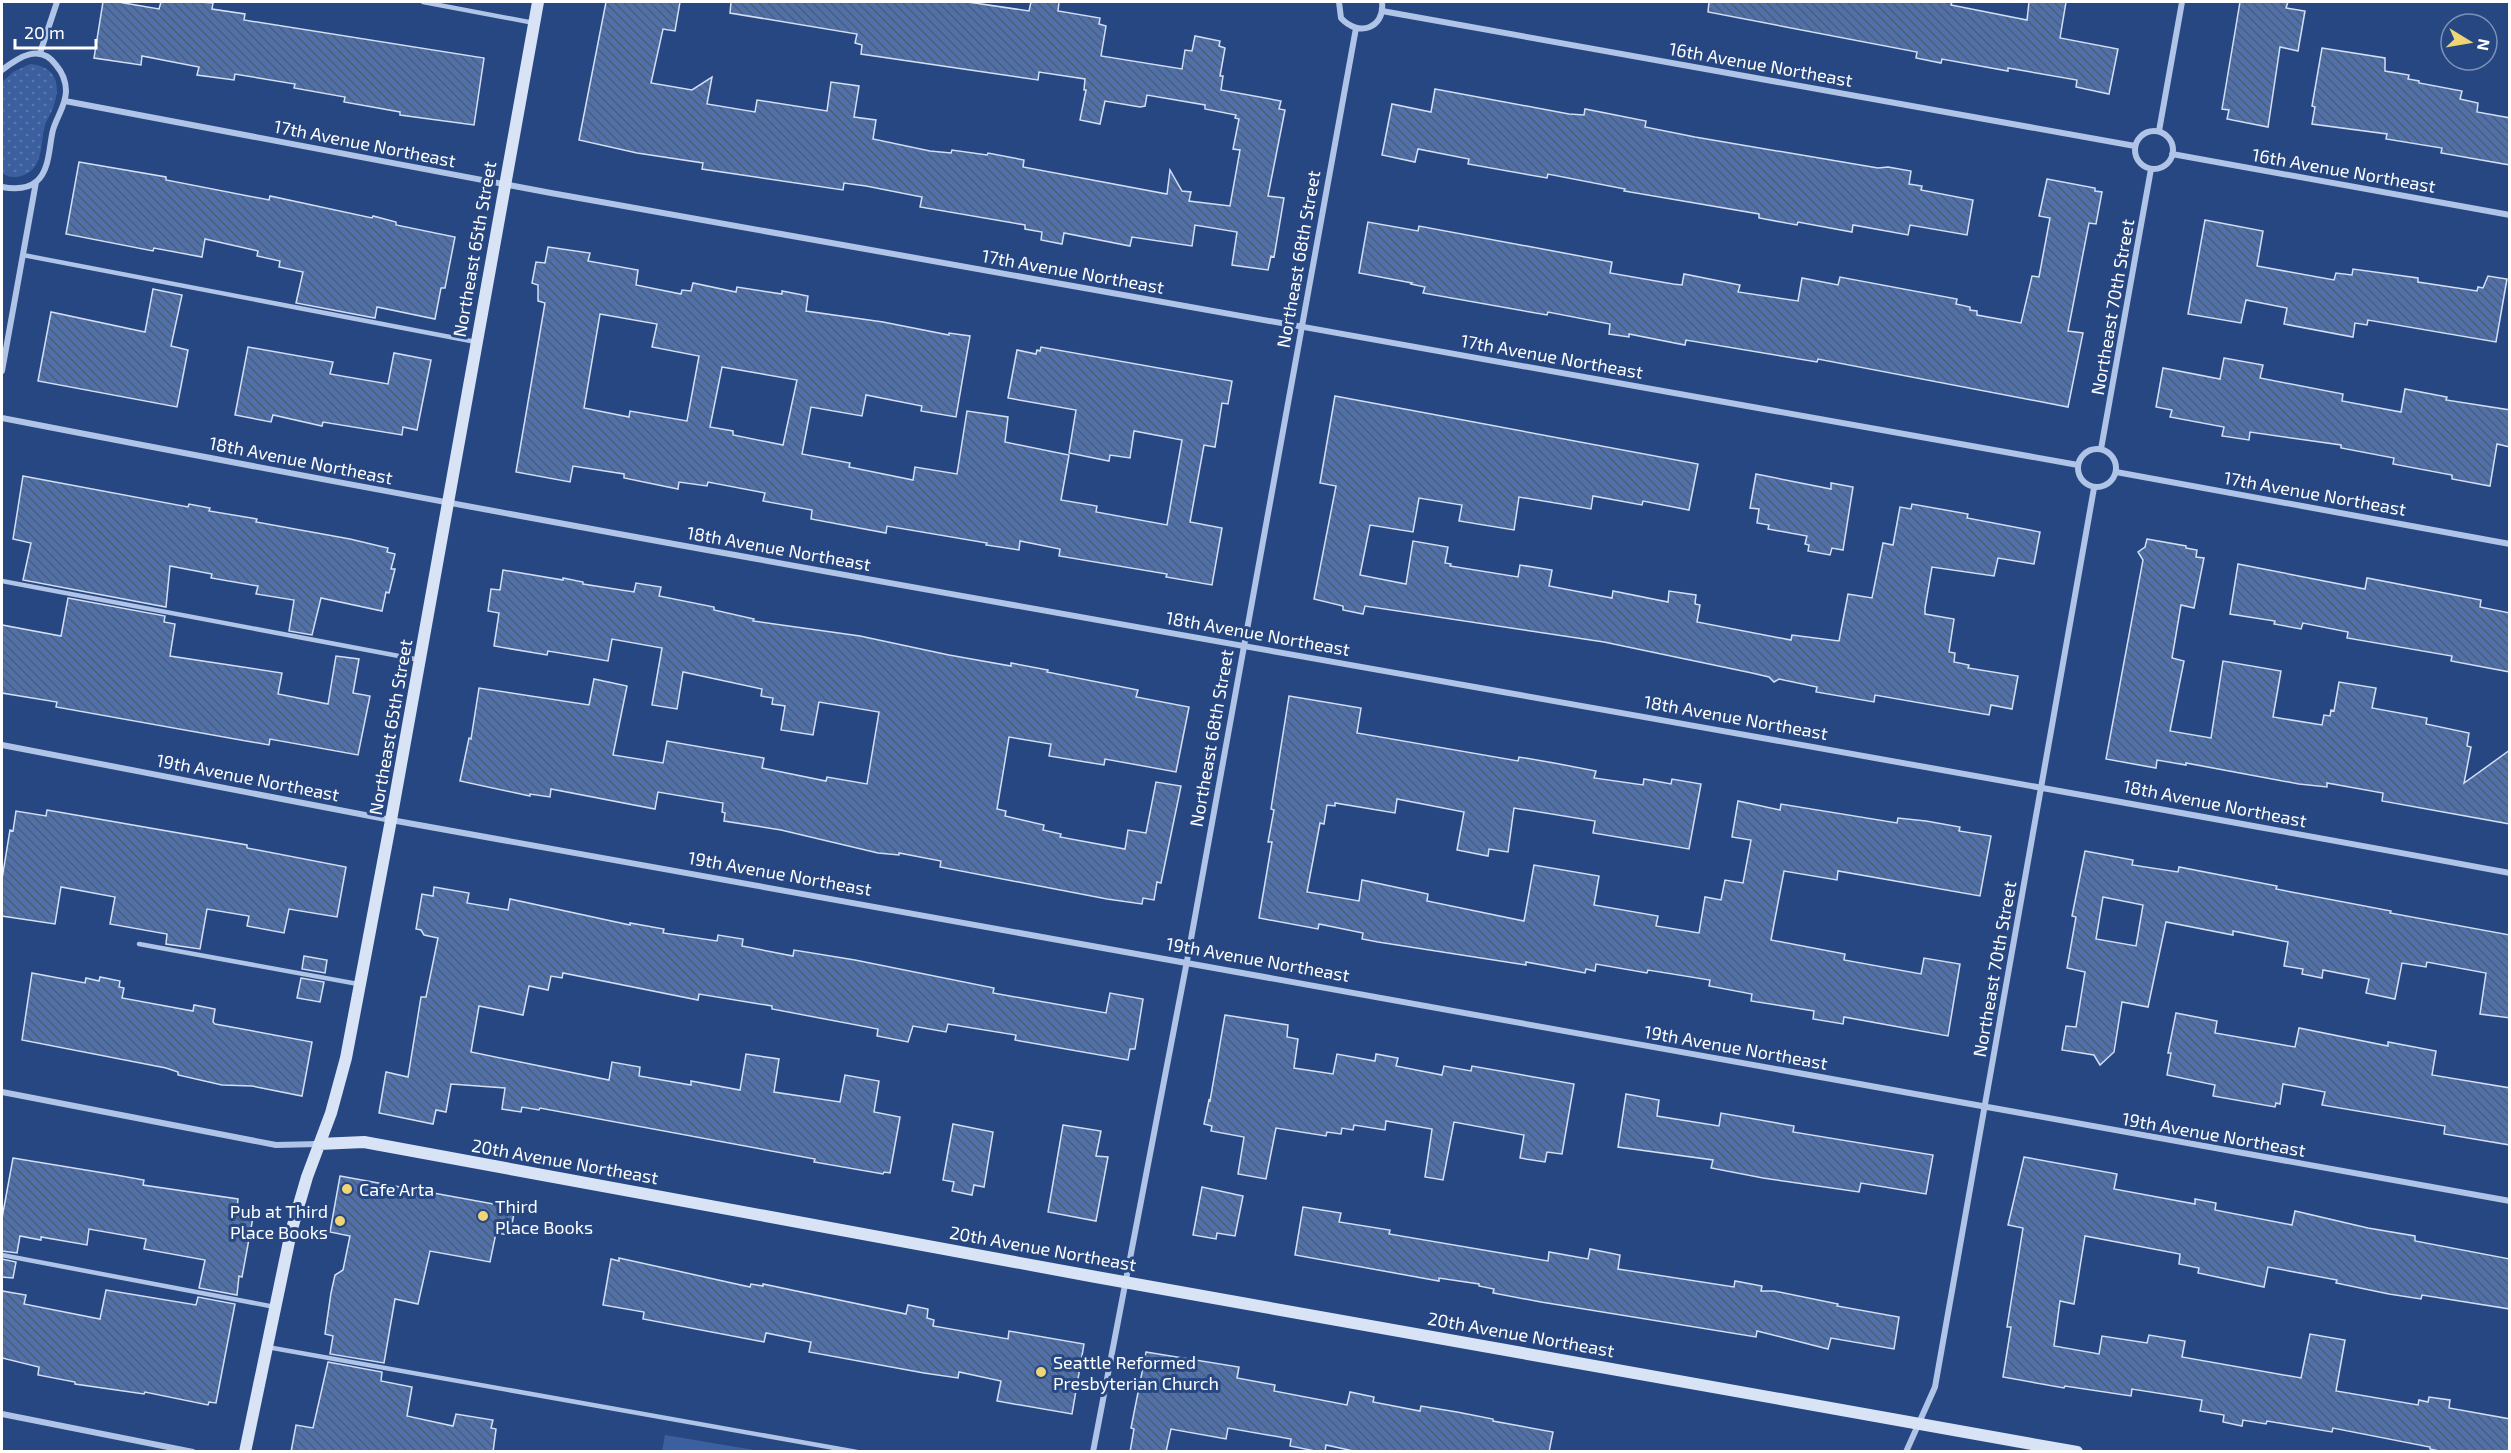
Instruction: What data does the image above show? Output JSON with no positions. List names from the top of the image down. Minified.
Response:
{"streets":{"street":["16th Avenue Northeast","17th Avenue Northeast","Northeast 65th Street","Northeast 68th Street","Northeast 70th Street","18th Avenue Northeast","19th Avenue Northeast","20th Avenue Northeast"]},"crossings":[["16th Avenue Northeast","Northeast 70th Street"],["17th Avenue Northeast","Northeast 65th Street"],["17th Avenue Northeast","Northeast 68th Street"],["17th Avenue Northeast","Northeast 70th Street"],["Northeast 65th Street","18th Avenue Northeast"],["Northeast 65th Street","19th Avenue Northeast"],["Northeast 65th Street","20th Avenue Northeast"],["Northeast 68th Street","18th Avenue Northeast"],["Northeast 68th Street","19th Avenue Northeast"],["Northeast 68th Street","20th Avenue Northeast"],["Northeast 70th Street","18th Avenue Northeast"],["Northeast 70th Street","19th Avenue Northeast"],["Northeast 70th Street","20th Avenue Northeast"]],"places":["Cafe Arta","Third Place Books","Pub at Third Place Books","Seattle Reformed Presbyterian Church"],"scale_bar":"20 m","north":"right"}
